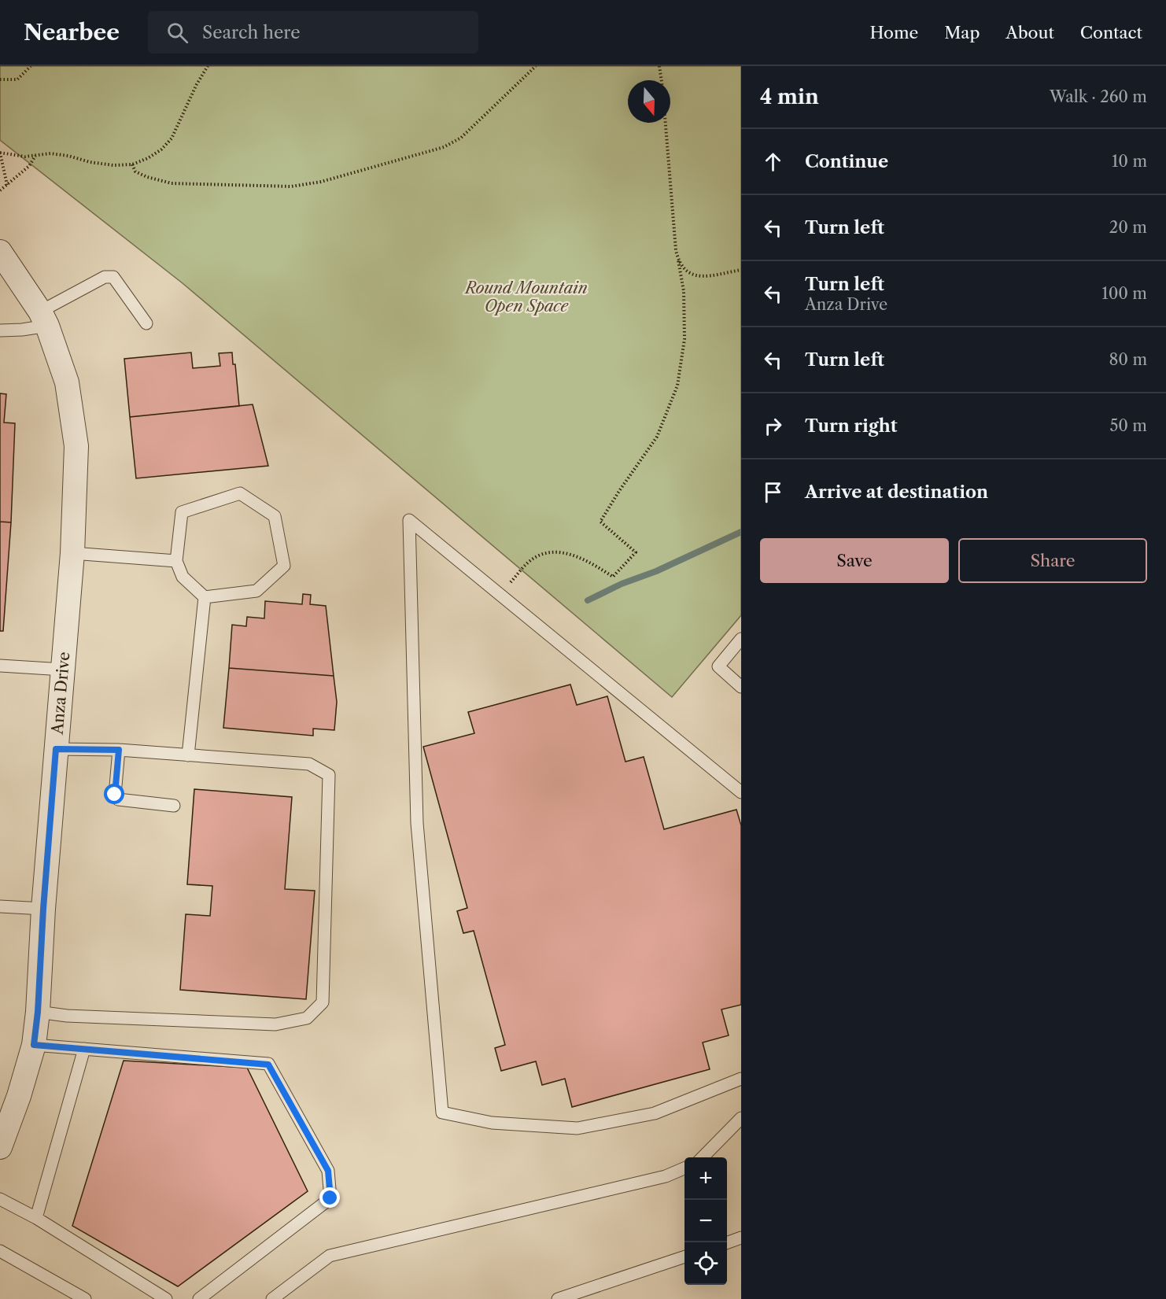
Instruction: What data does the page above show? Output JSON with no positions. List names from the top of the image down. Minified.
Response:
{"streets":{"street":["Anza Drive"]},"parks":["Round Mountain Open Space"],"north":"bottom","page":{"header":"Nearbee","search":"Search here","nav":["Home","Map","About","Contact"],"heading":["4 min","Walk · 260 m"],"list":[["Continue","10 m"],["Turn left","20 m"],["Turn left","Anza Drive","100 m"],["Turn left","80 m"],["Turn right","50 m"],"Arrive at destination"],"buttons":["Save","Share"],"map_buttons":["+","−"]}}
